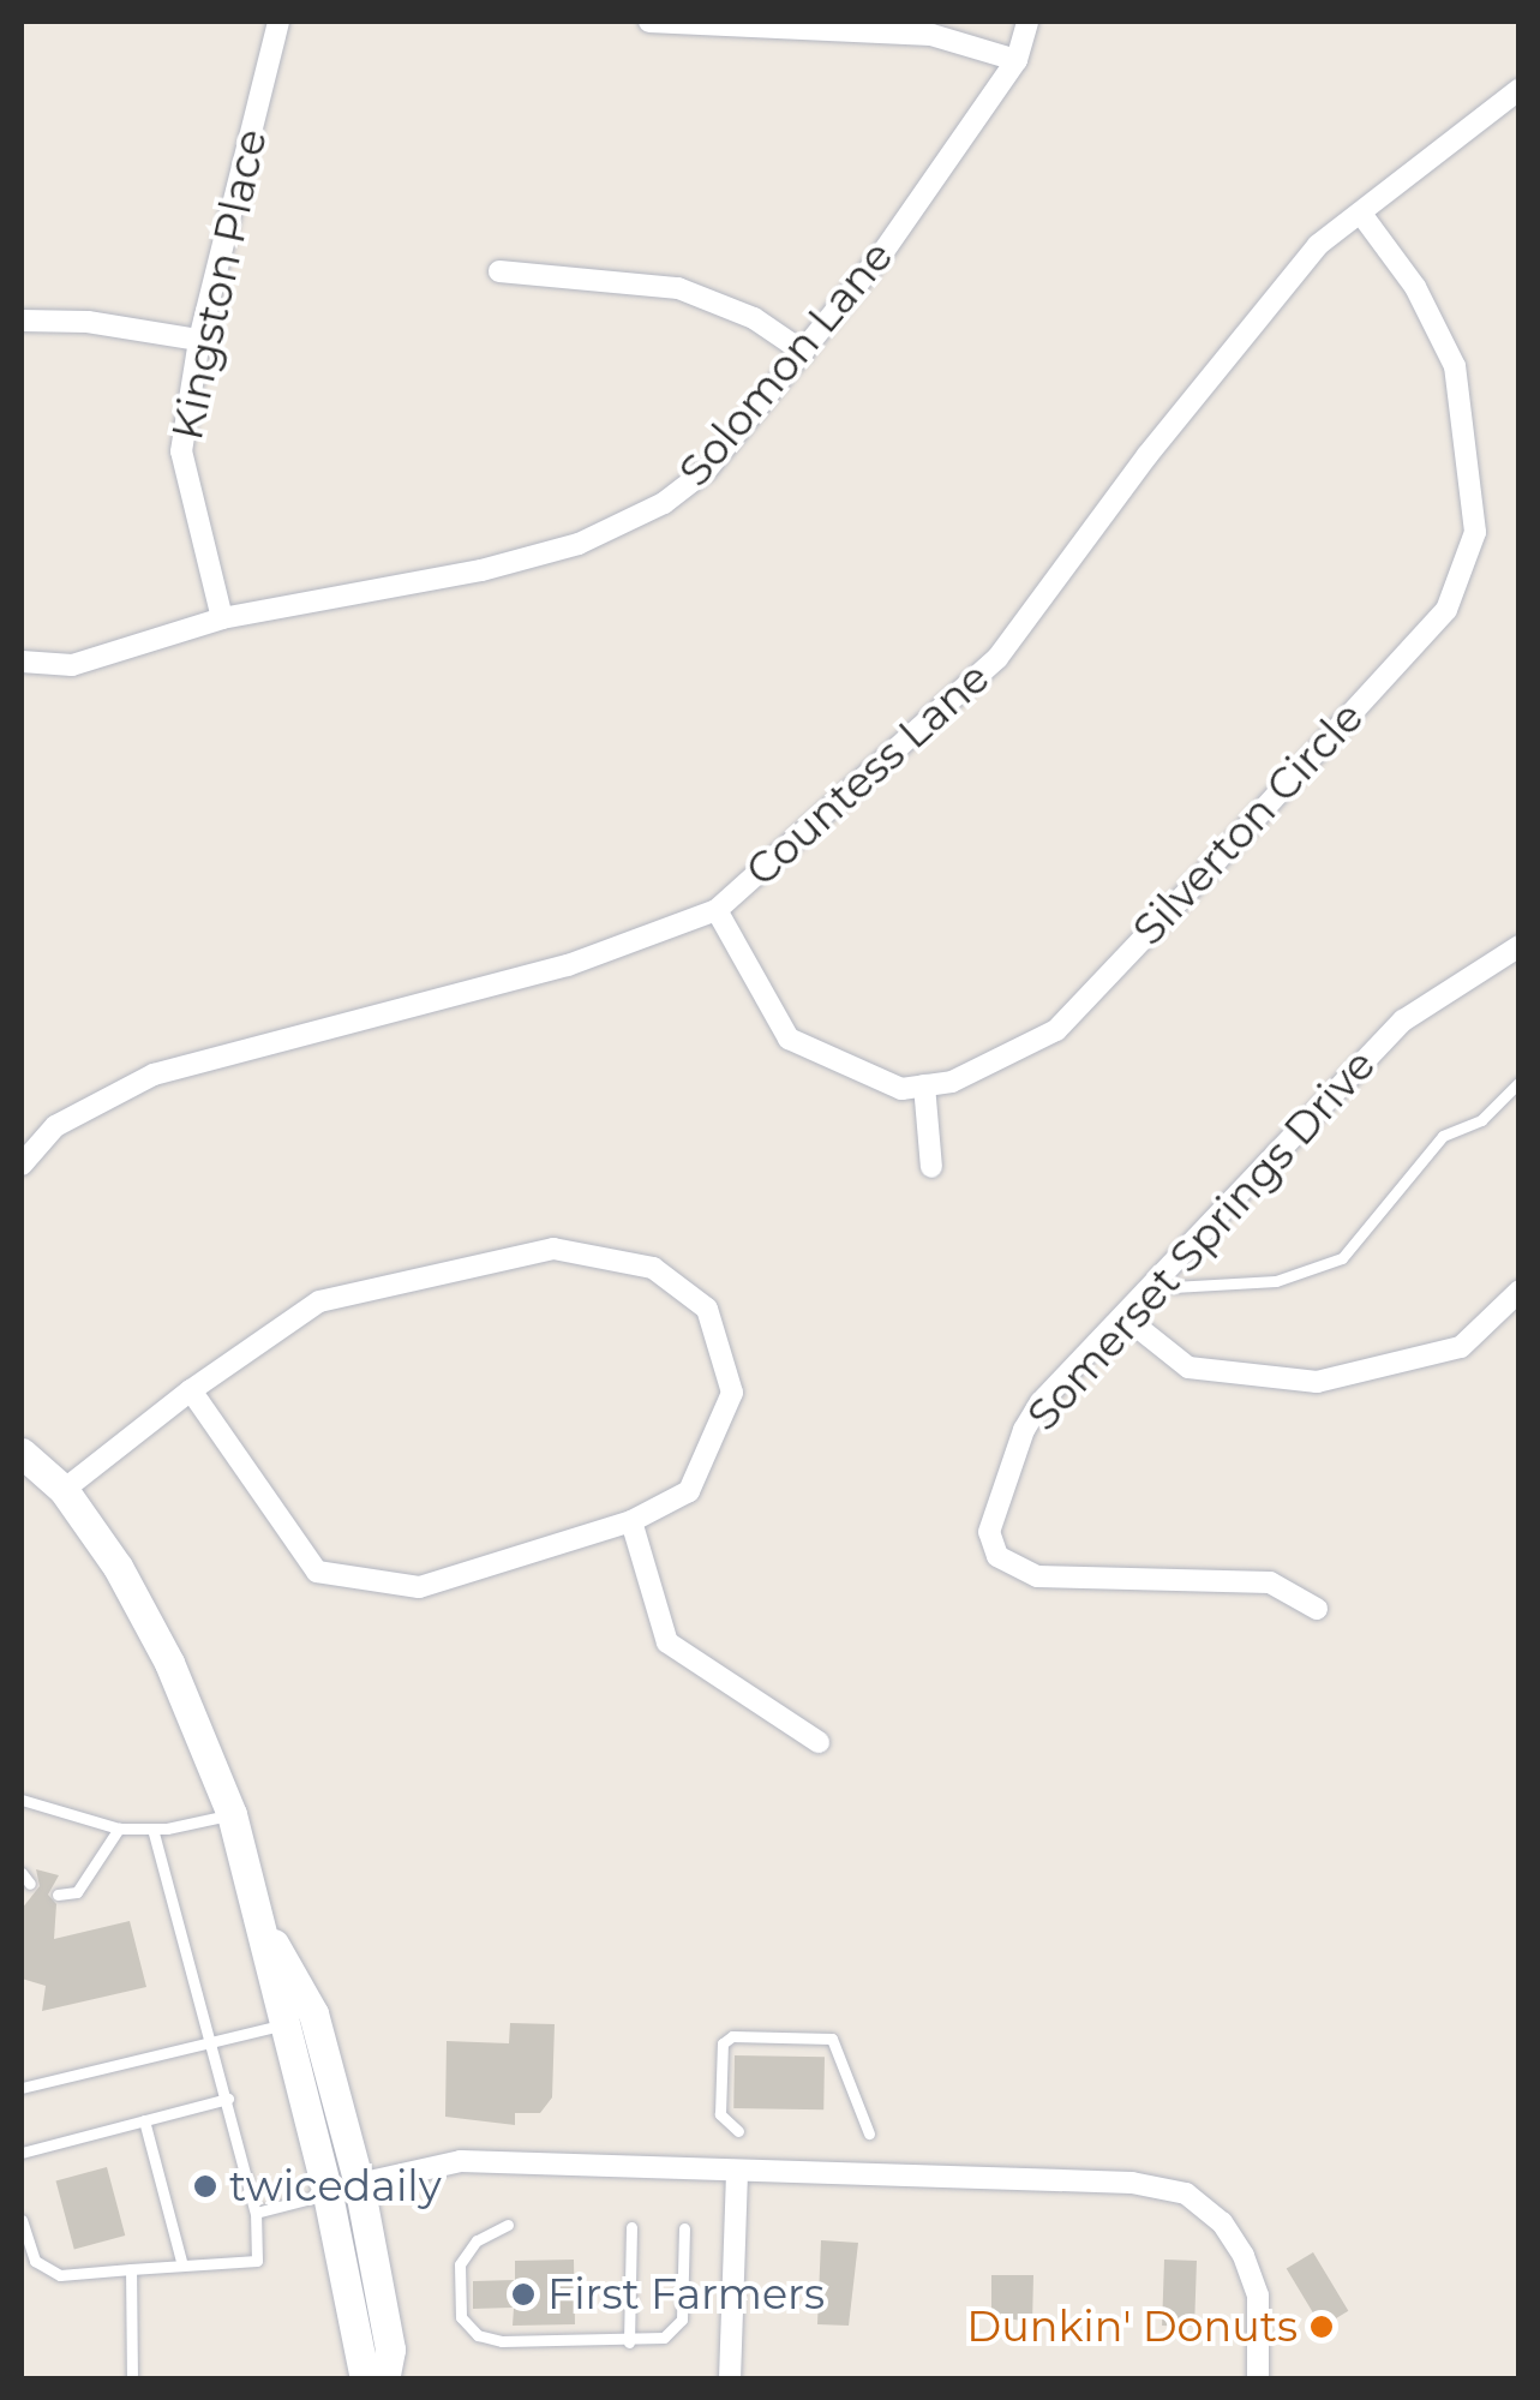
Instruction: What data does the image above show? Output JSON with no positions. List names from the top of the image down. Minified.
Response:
{"streets":{"street":["Kingston Place","Solomon Lane","Countess Lane","Silverton Circle","Somerset Springs Drive"]},"crossings":[["Kingston Place","Solomon Lane"],["Countess Lane","Silverton Circle"]],"places":["twicedaily","First Farmers","Dunkin' Donuts"]}
